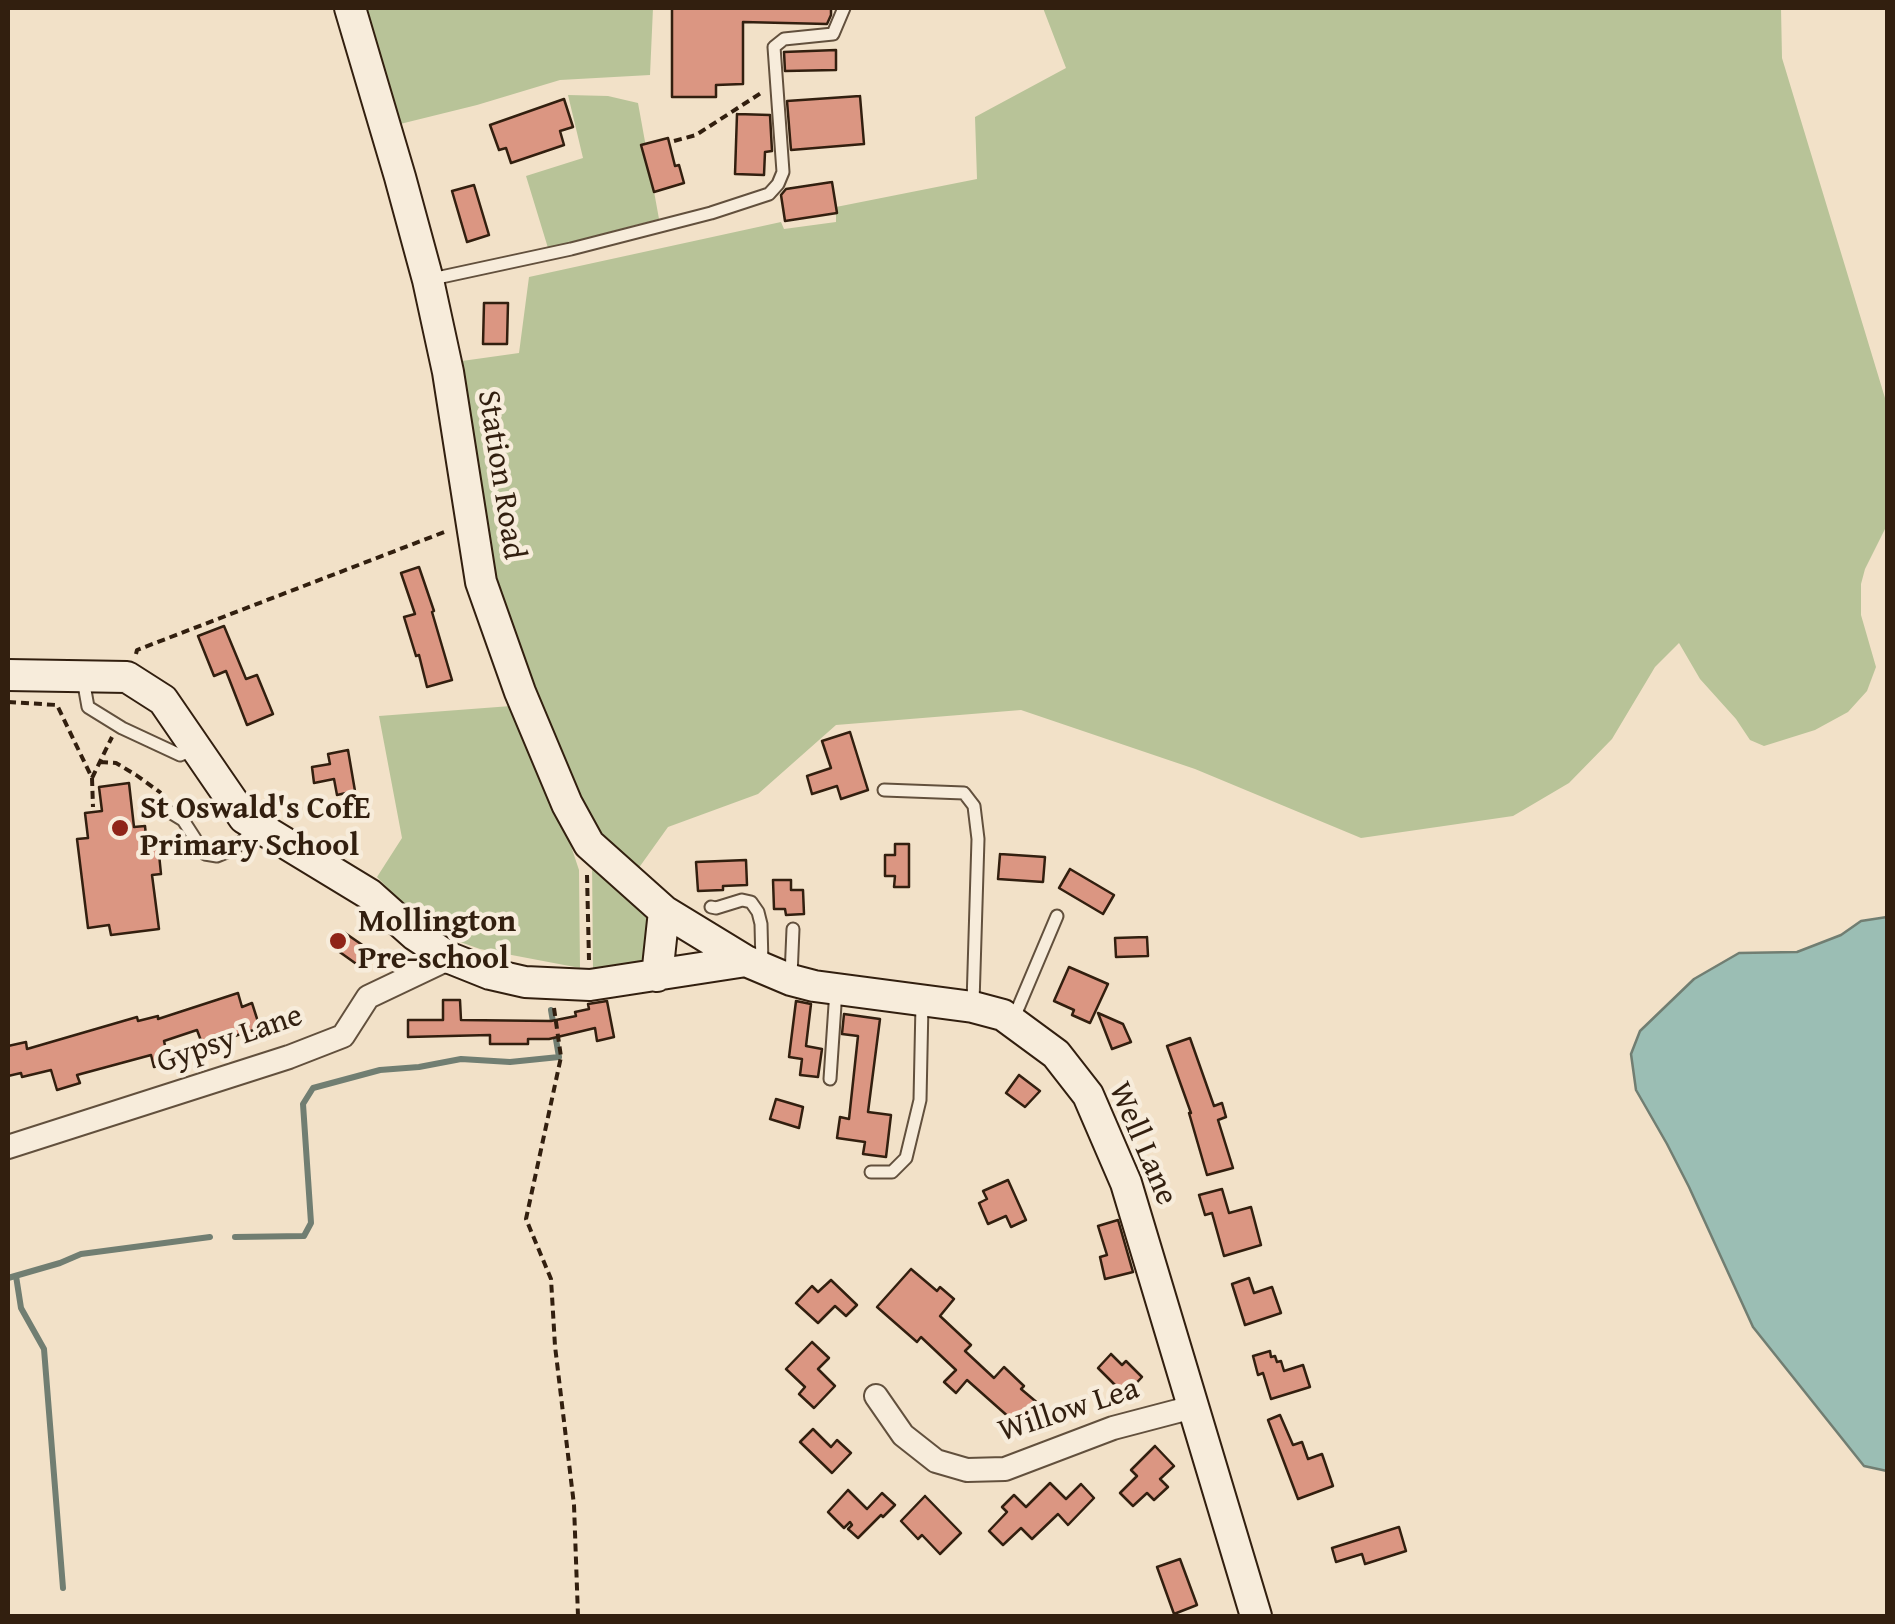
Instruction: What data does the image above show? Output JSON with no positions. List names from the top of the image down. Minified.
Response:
{"streets":{"street":["Station Road","Gypsy Lane","Well Lane","Willow Lea"]},"crossings":[["Station Road","Well Lane"],["Well Lane","Willow Lea"]],"places":["St Oswald's CofE Primary School","Mollington Pre-school"]}
